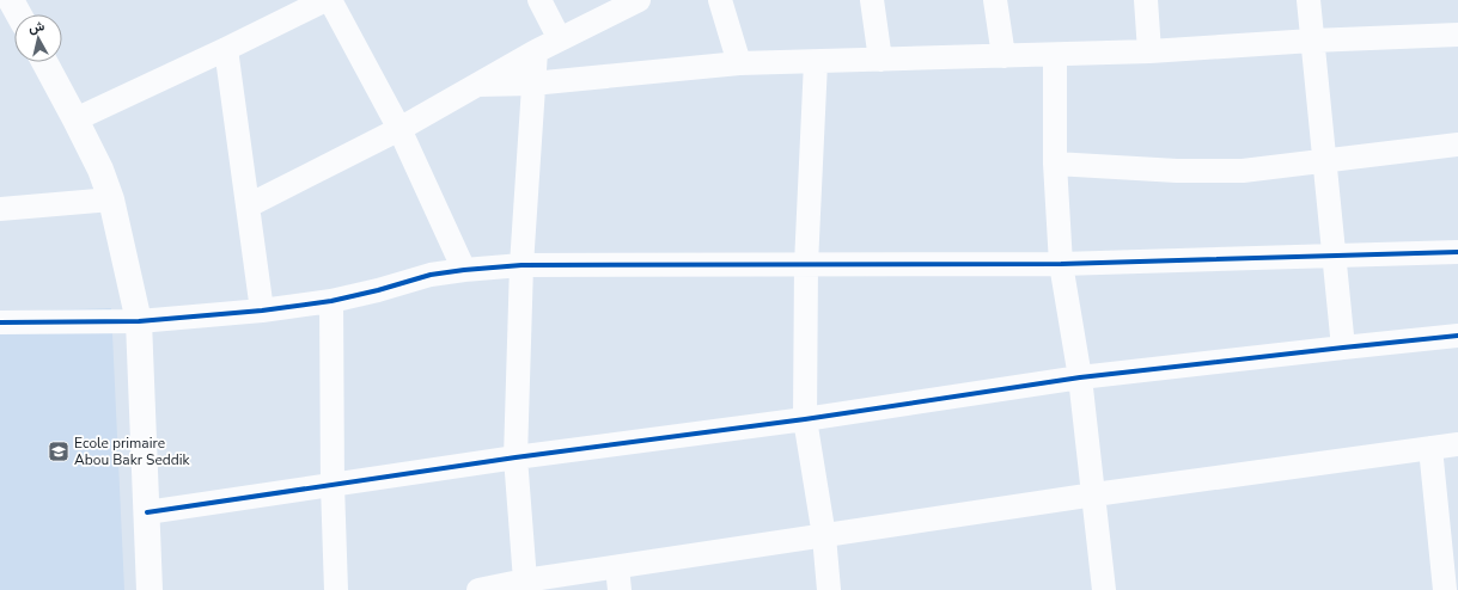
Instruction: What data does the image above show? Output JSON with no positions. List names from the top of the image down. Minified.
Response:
{"places":{"school or university":["Ecole primaire Abou Bakr Seddik"]},"north":"top"}
